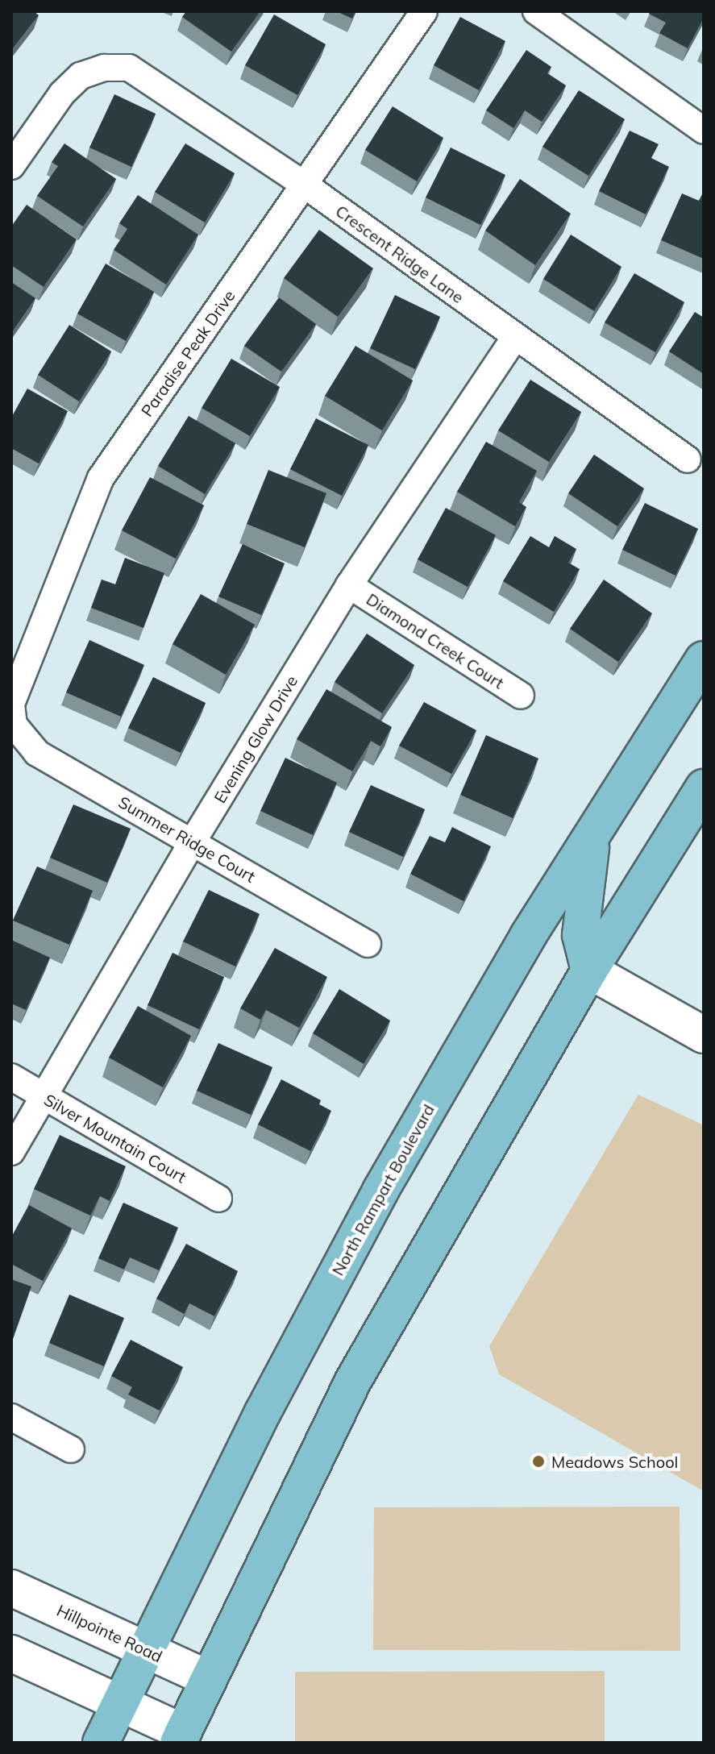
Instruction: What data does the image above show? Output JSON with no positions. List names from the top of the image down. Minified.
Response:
{"streets":{"main road":["North Rampart Boulevard"],"street":["Crescent Ridge Lane","Paradise Peak Drive","Diamond Creek Court","Evening Glow Drive","Summer Ridge Court","Silver Mountain Court","Hillpointe Road"]},"crossings":[["Crescent Ridge Lane","Paradise Peak Drive"],["Crescent Ridge Lane","Evening Glow Drive"],["Paradise Peak Drive","Summer Ridge Court"],["Diamond Creek Court","Evening Glow Drive"],["Evening Glow Drive","Summer Ridge Court"],["Evening Glow Drive","Silver Mountain Court"],["North Rampart Boulevard","Hillpointe Road"]],"places":["Meadows School"]}
